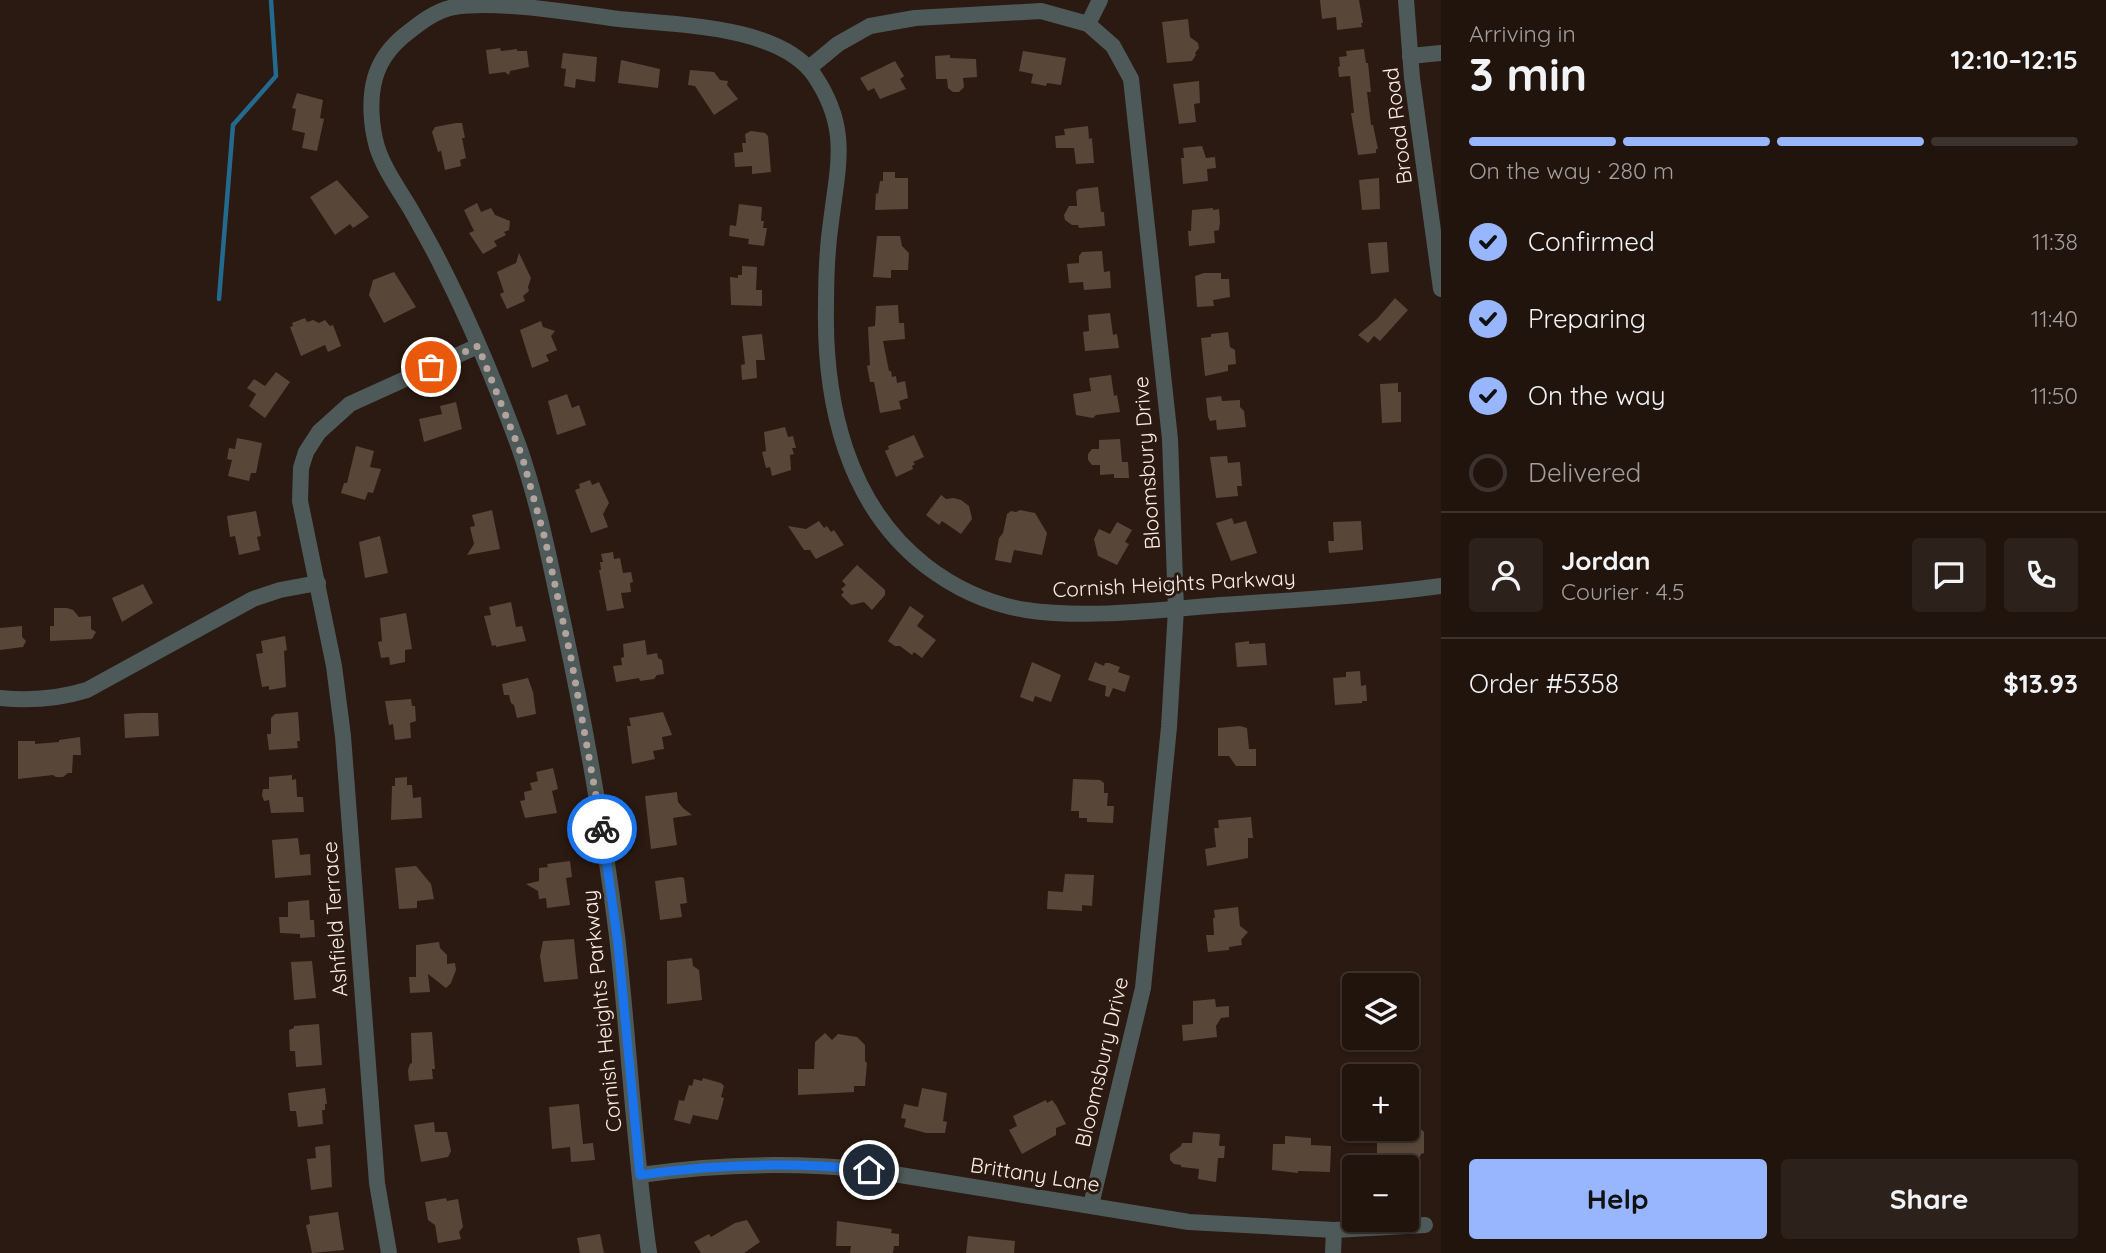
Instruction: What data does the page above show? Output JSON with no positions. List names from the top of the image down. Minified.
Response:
{"streets":{"street":["Broad Road","Bloomsbury Drive","Cornish Heights Parkway","Ashfield Terrace","Brittany Lane"]},"crossings":[["Bloomsbury Drive","Cornish Heights Parkway"],["Bloomsbury Drive","Brittany Lane"],["Cornish Heights Parkway","Ashfield Terrace"],["Cornish Heights Parkway","Brittany Lane"]],"page":{"heading":["3 min","Arriving in","12:10–12:15"],"panel":["Jordan","Courier · 4.5","Order #5358","$13.93"],"bar":"On the way · 280 m","list":[["Confirmed","11:38"],["Preparing","11:40"],["On the way","11:50"],"Delivered"],"map_buttons":["+","−"],"buttons":["Help","Share"]}}
